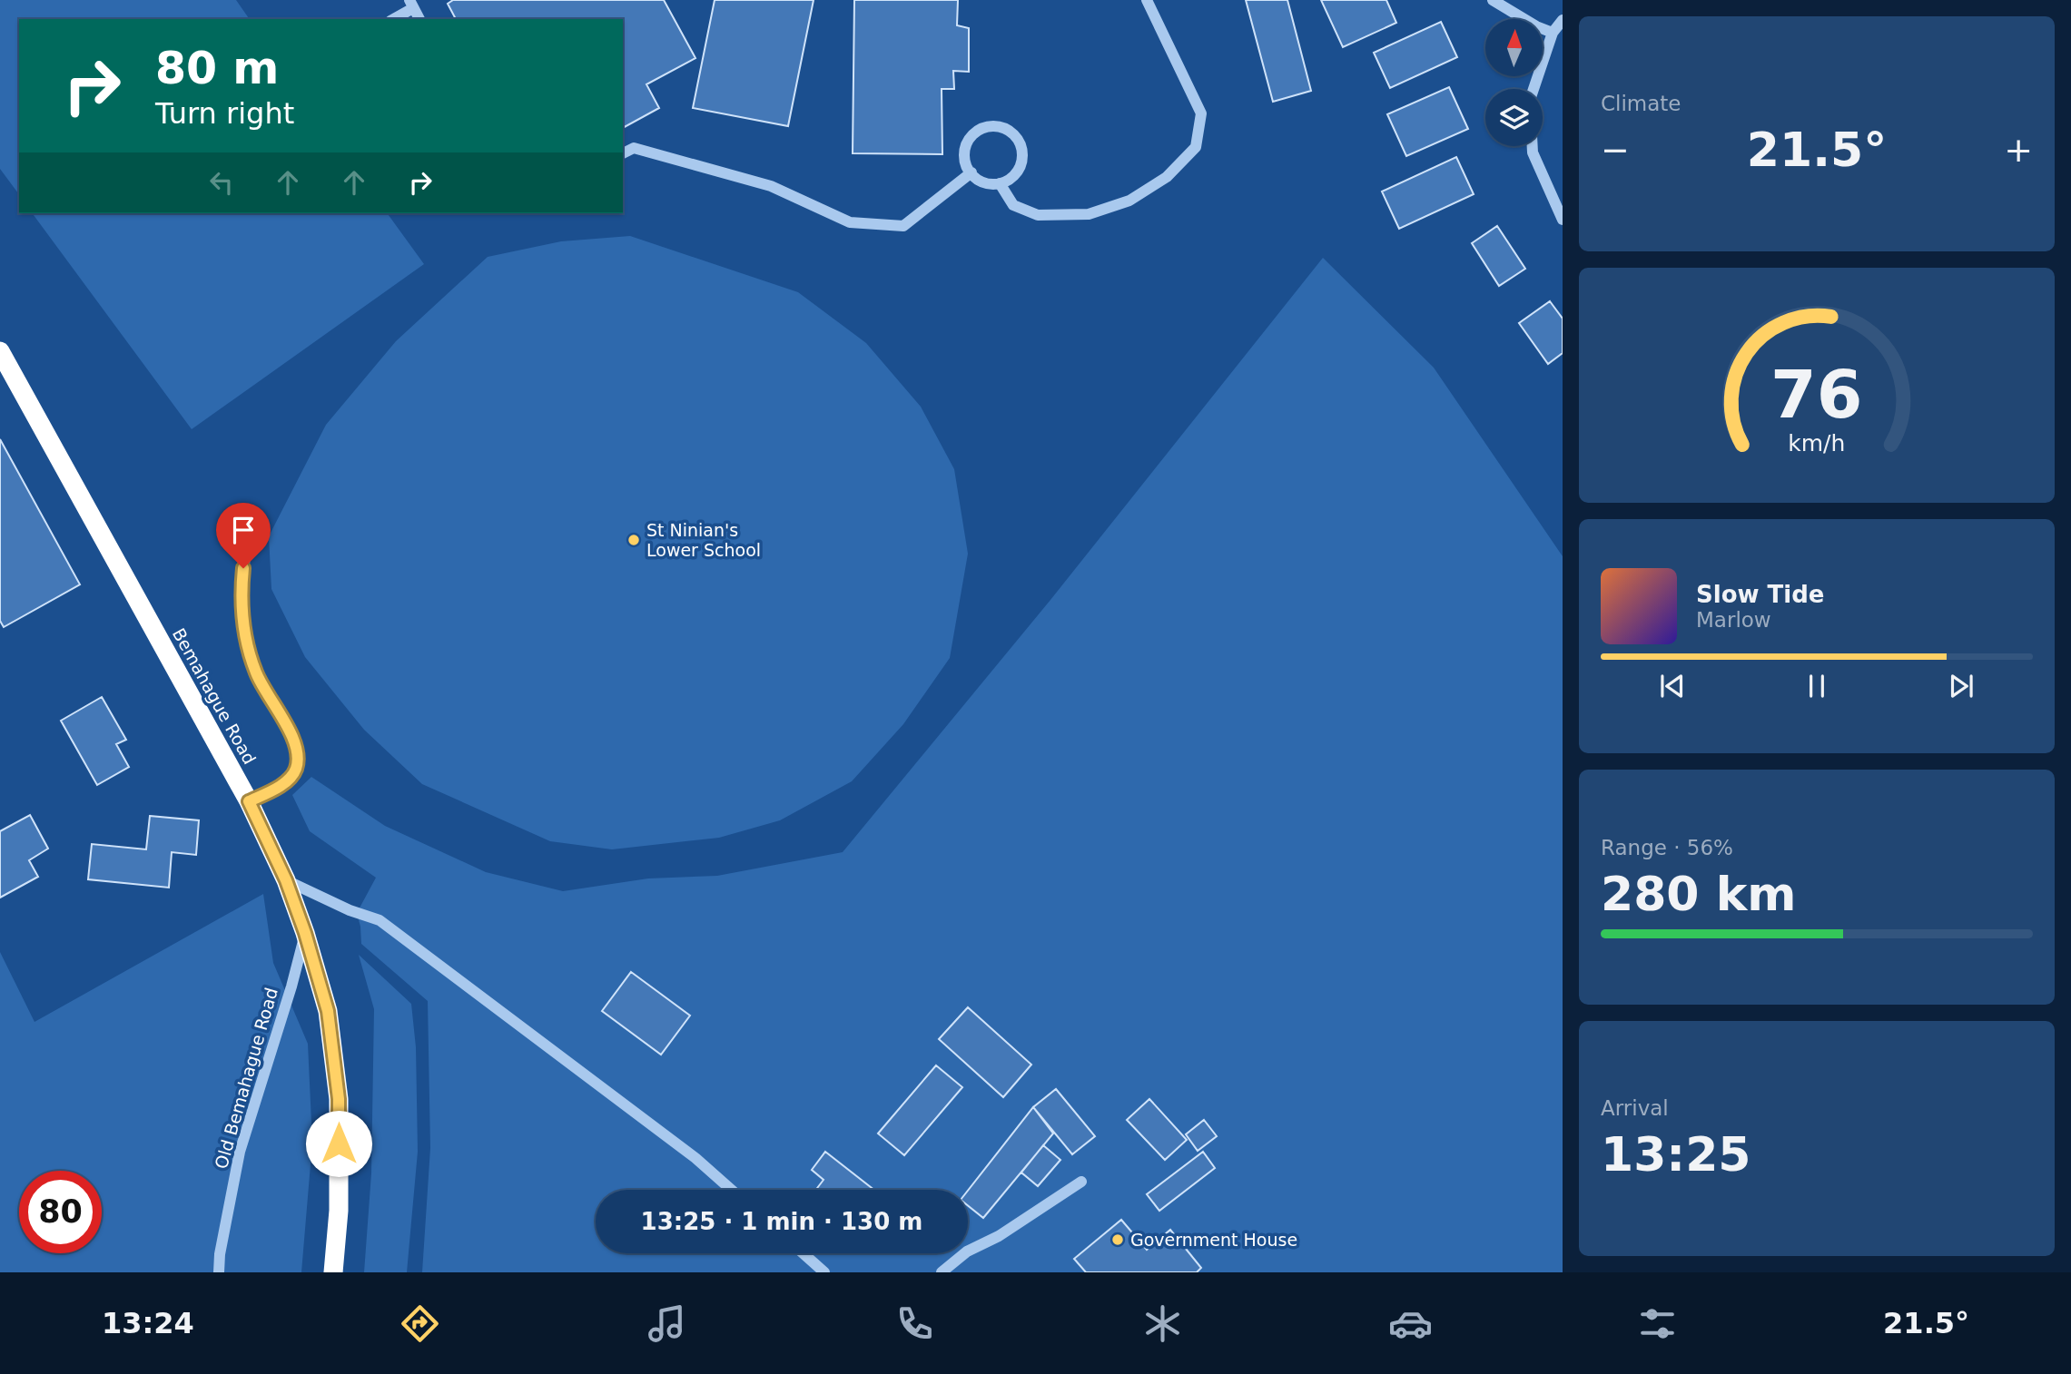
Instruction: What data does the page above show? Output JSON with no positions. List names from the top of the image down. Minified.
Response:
{"streets":{"highway":["Bemahague Road"],"street":["Old Bemahague Road"]},"crossings":[["Bemahague Road","Old Bemahague Road"]],"places":["St Ninian's Lower School","Government House"],"north":"top","page":{"tile":["Climate",["Range · 56%","280 km"],["Arrival","13:25"]],"turn":["80 m","Turn right"],"heat":["−","21.5°","+"],"song":["Slow Tide","Marlow"],"limit":"80","trip":"13:25 · 1 min · 130 m","tabs":["13:24","21.5°"],"gauge":["76","km/h"]}}
